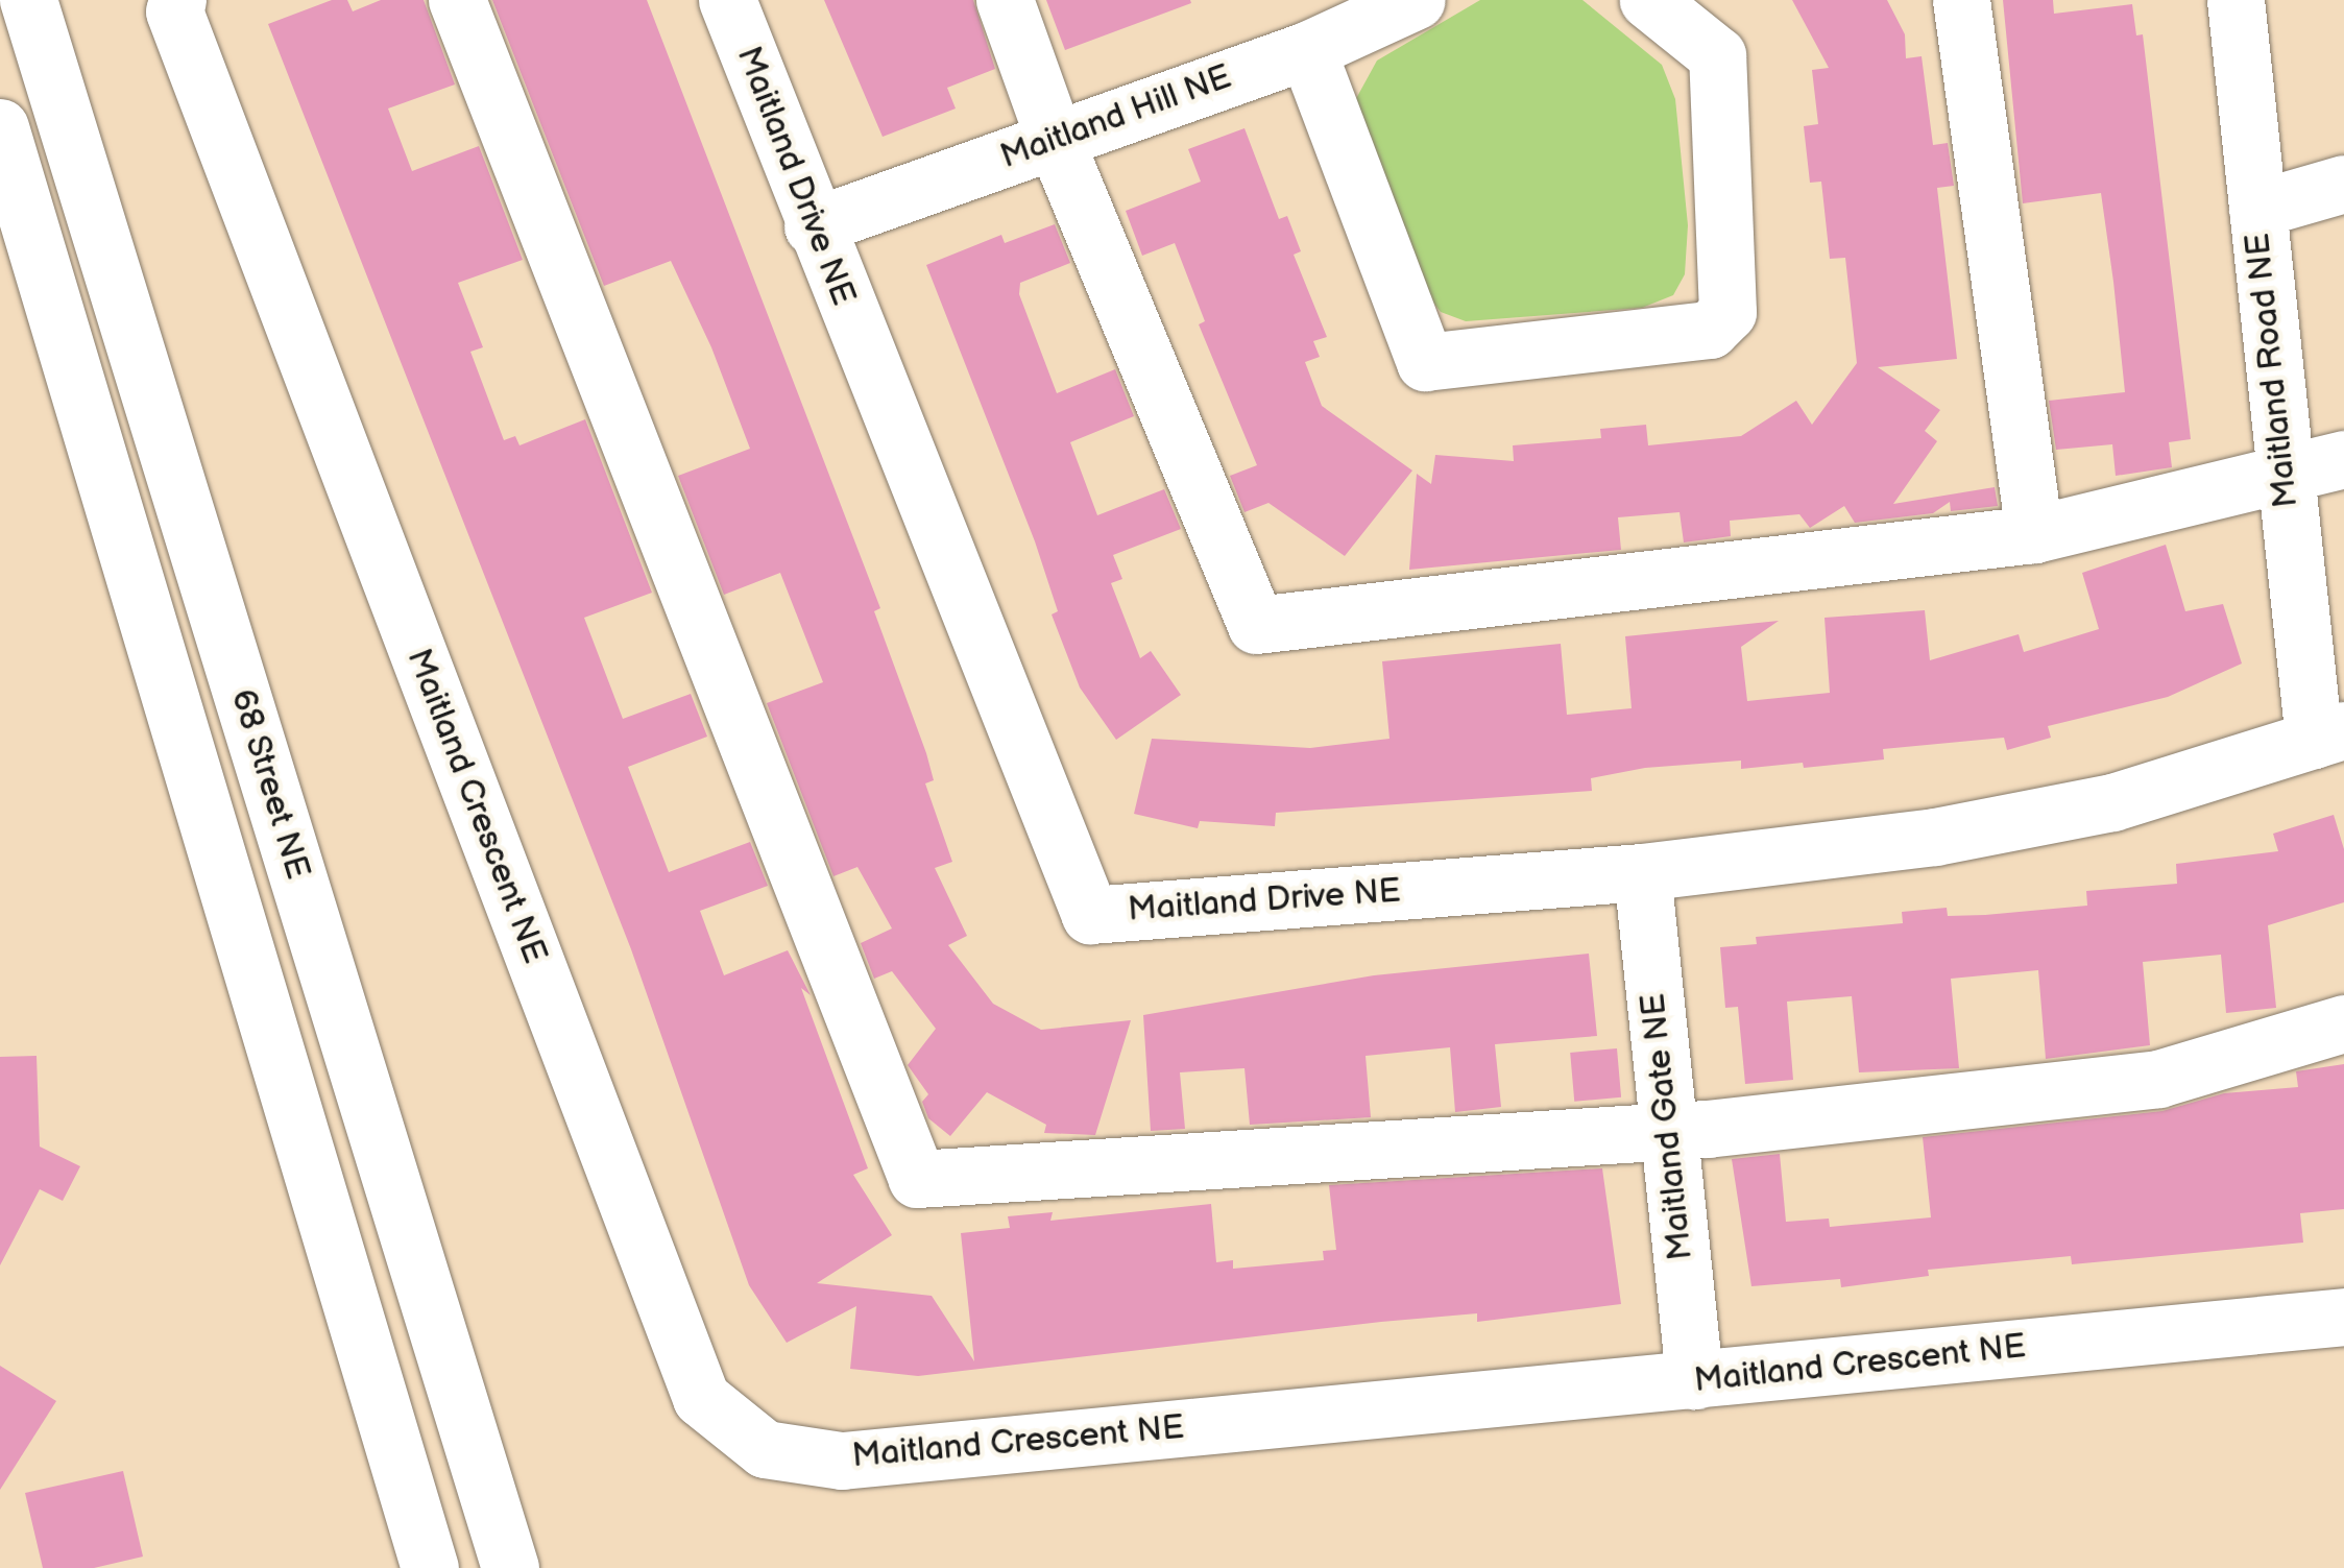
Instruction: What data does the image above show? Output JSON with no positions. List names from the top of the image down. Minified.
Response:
{"streets":{"street":["Maitland Hill NE","Maitland Drive NE","Maitland Road NE","68 Street NE","Maitland Crescent NE","Maitland Gate NE"]},"crossings":[["Maitland Hill NE","Maitland Drive NE"],["Maitland Drive NE","Maitland Road NE"],["Maitland Drive NE","Maitland Gate NE"],["Maitland Crescent NE","Maitland Gate NE"]]}
